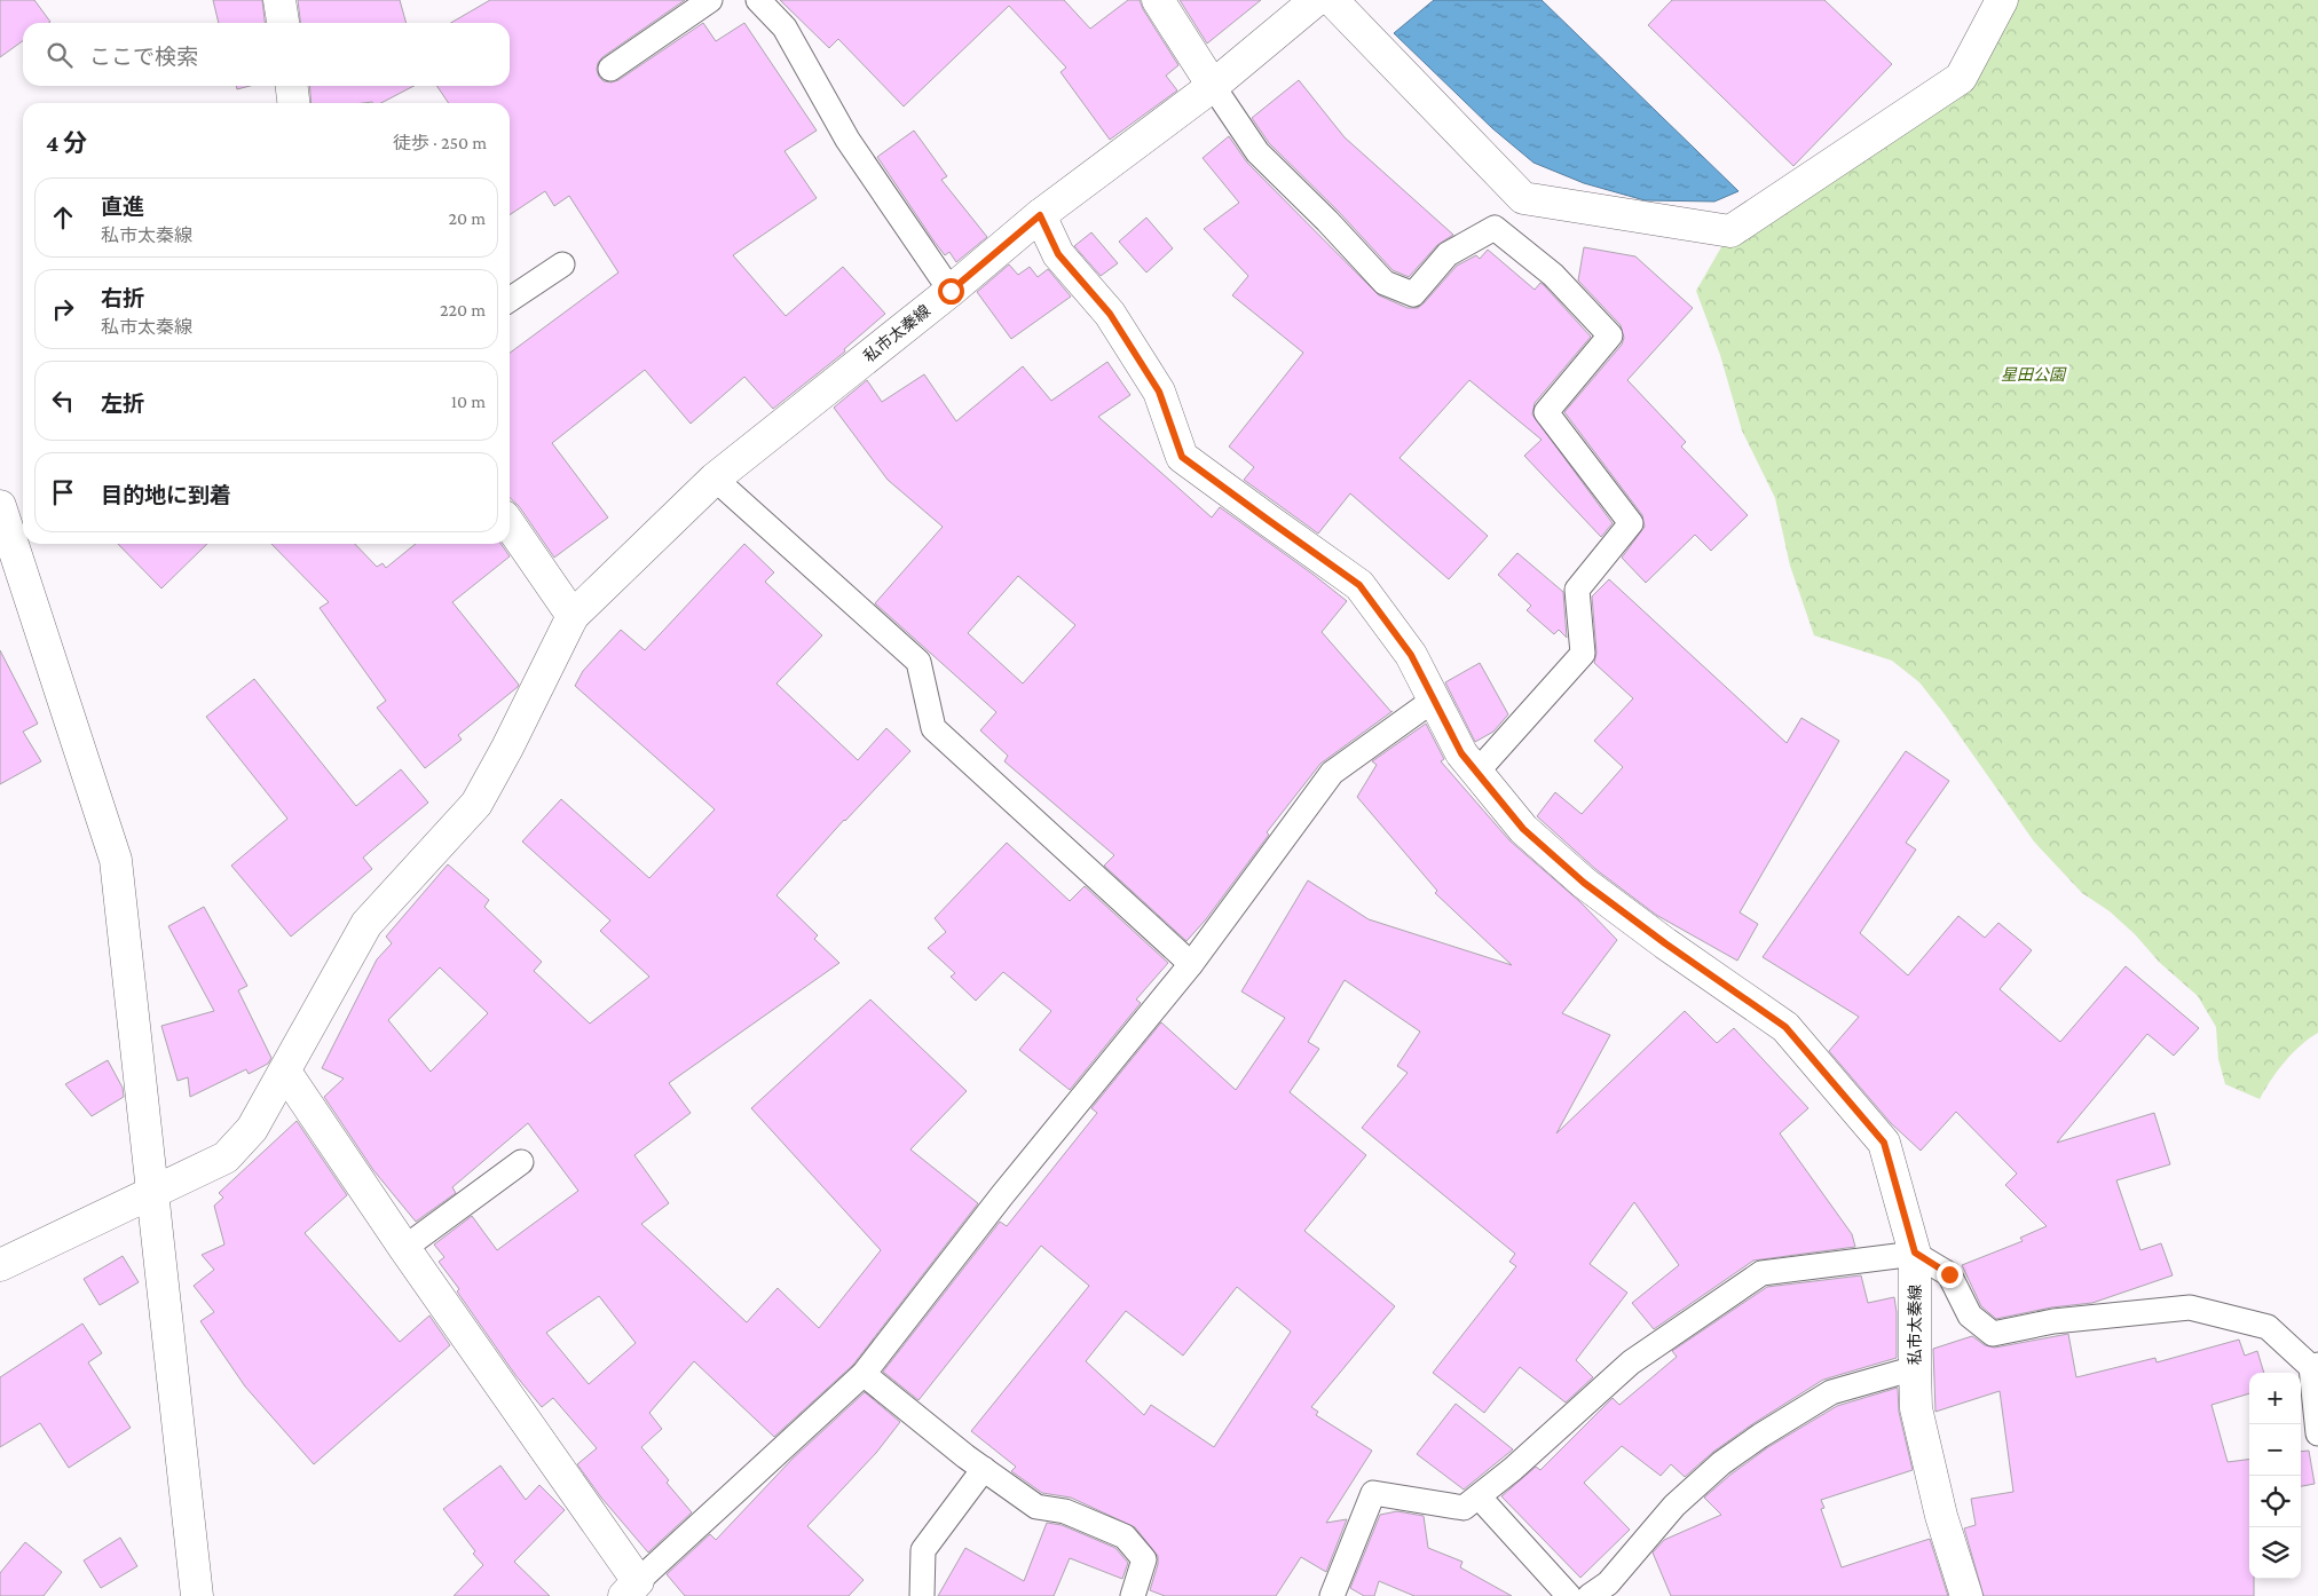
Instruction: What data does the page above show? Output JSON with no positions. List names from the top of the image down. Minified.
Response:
{"streets":{"street":["私市太秦線"]},"parks":["星田公園"],"page":{"search":"ここで検索","heading":["4 分","徒歩 · 250 m"],"list":[["直進","私市太秦線","20 m"],["右折","私市太秦線","220 m"],["左折","10 m"],"目的地に到着"],"map_buttons":["+","−"]}}
